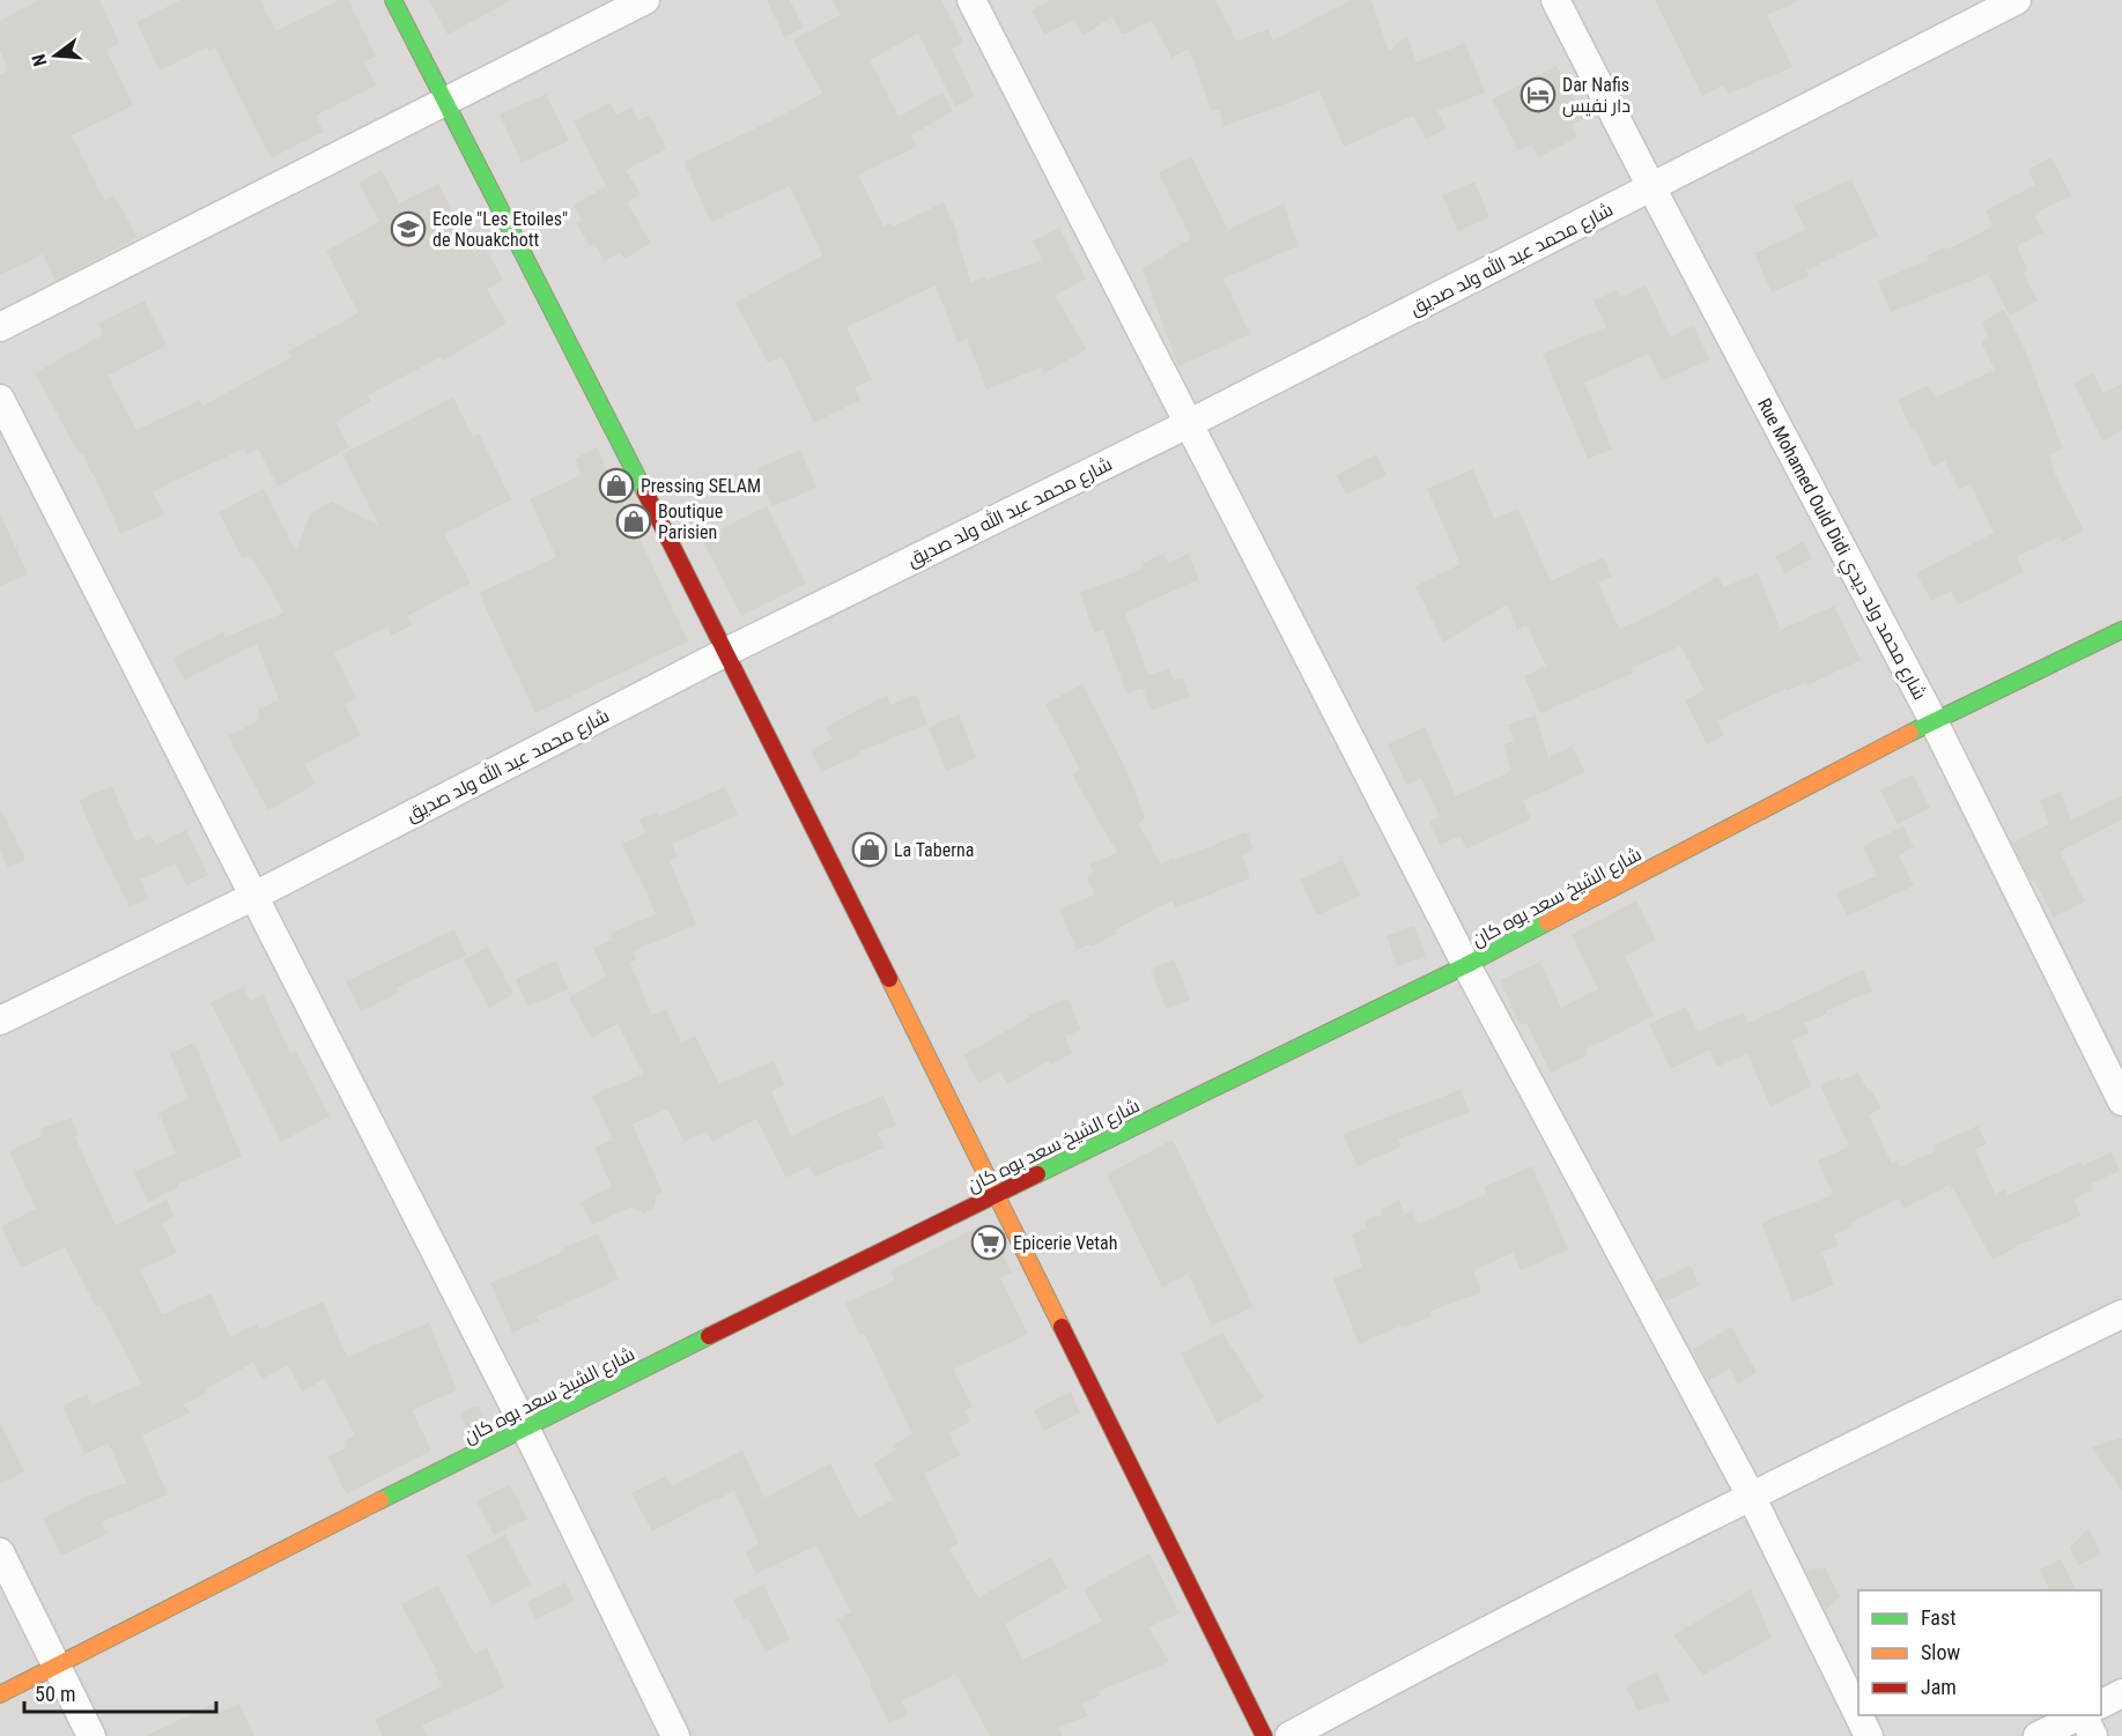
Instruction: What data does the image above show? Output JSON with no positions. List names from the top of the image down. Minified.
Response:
{"streets":{"street":["شارع محمد عبد الله ولد صديق","Rue Mohamed Ould Didi شارع محمد ولد ديدي","شارع الشيخ سعد بوه كان"]},"crossings":[["شارع محمد عبد الله ولد صديق","Rue Mohamed Ould Didi شارع محمد ولد ديدي"],["Rue Mohamed Ould Didi شارع محمد ولد ديدي","شارع الشيخ سعد بوه كان"]],"places":{"hotel":["Dar Nafis دار نفيس"],"school or university":["Ecole \"Les Etoiles\" de Nouakchott"],"shop":["Pressing SELAM","Boutique Parisien","La Taberna"],"supermarket":["Epicerie Vetah"]},"legend":["Fast","Slow","Jam"],"scale_bar":"50 m","north":"left"}
